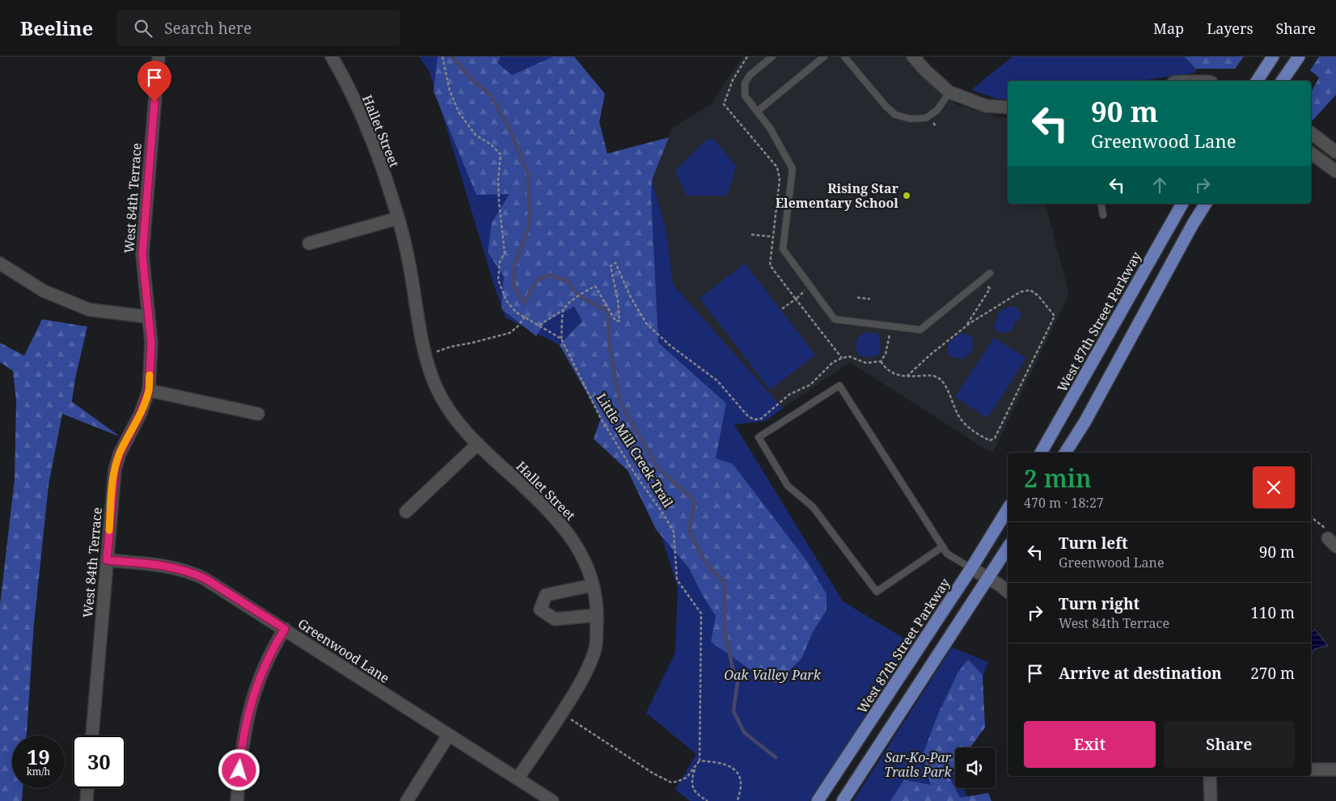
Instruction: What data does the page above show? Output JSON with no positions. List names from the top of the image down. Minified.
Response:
{"streets":{"main road":["West 87th Street Parkway"],"street":["Hallet Street","West 84th Terrace","Greenwood Lane"],"path":["Little Mill Creek Trail"]},"crossings":[["Hallet Street","Greenwood Lane"],["West 84th Terrace","Greenwood Lane"]],"parks":["Oak Valley Park","Sar-Ko-Par Trails Park"],"places":["Rising Star Elementary School"],"page":{"header":"Beeline","search":"Search here","nav":["Map","Layers","Share"],"turn":["90 m","Greenwood Lane"],"heading":["2 min","470 m · 18:27"],"list":[{"name":"Turn left","note":"Greenwood Lane","value":"90 m"},{"name":"Turn right","note":"West 84th Terrace","value":"110 m"},{"name":"Arrive at destination","value":"270 m"}],"buttons":["Exit","Share"],"speed":"19 km/h","limit":"30"}}
